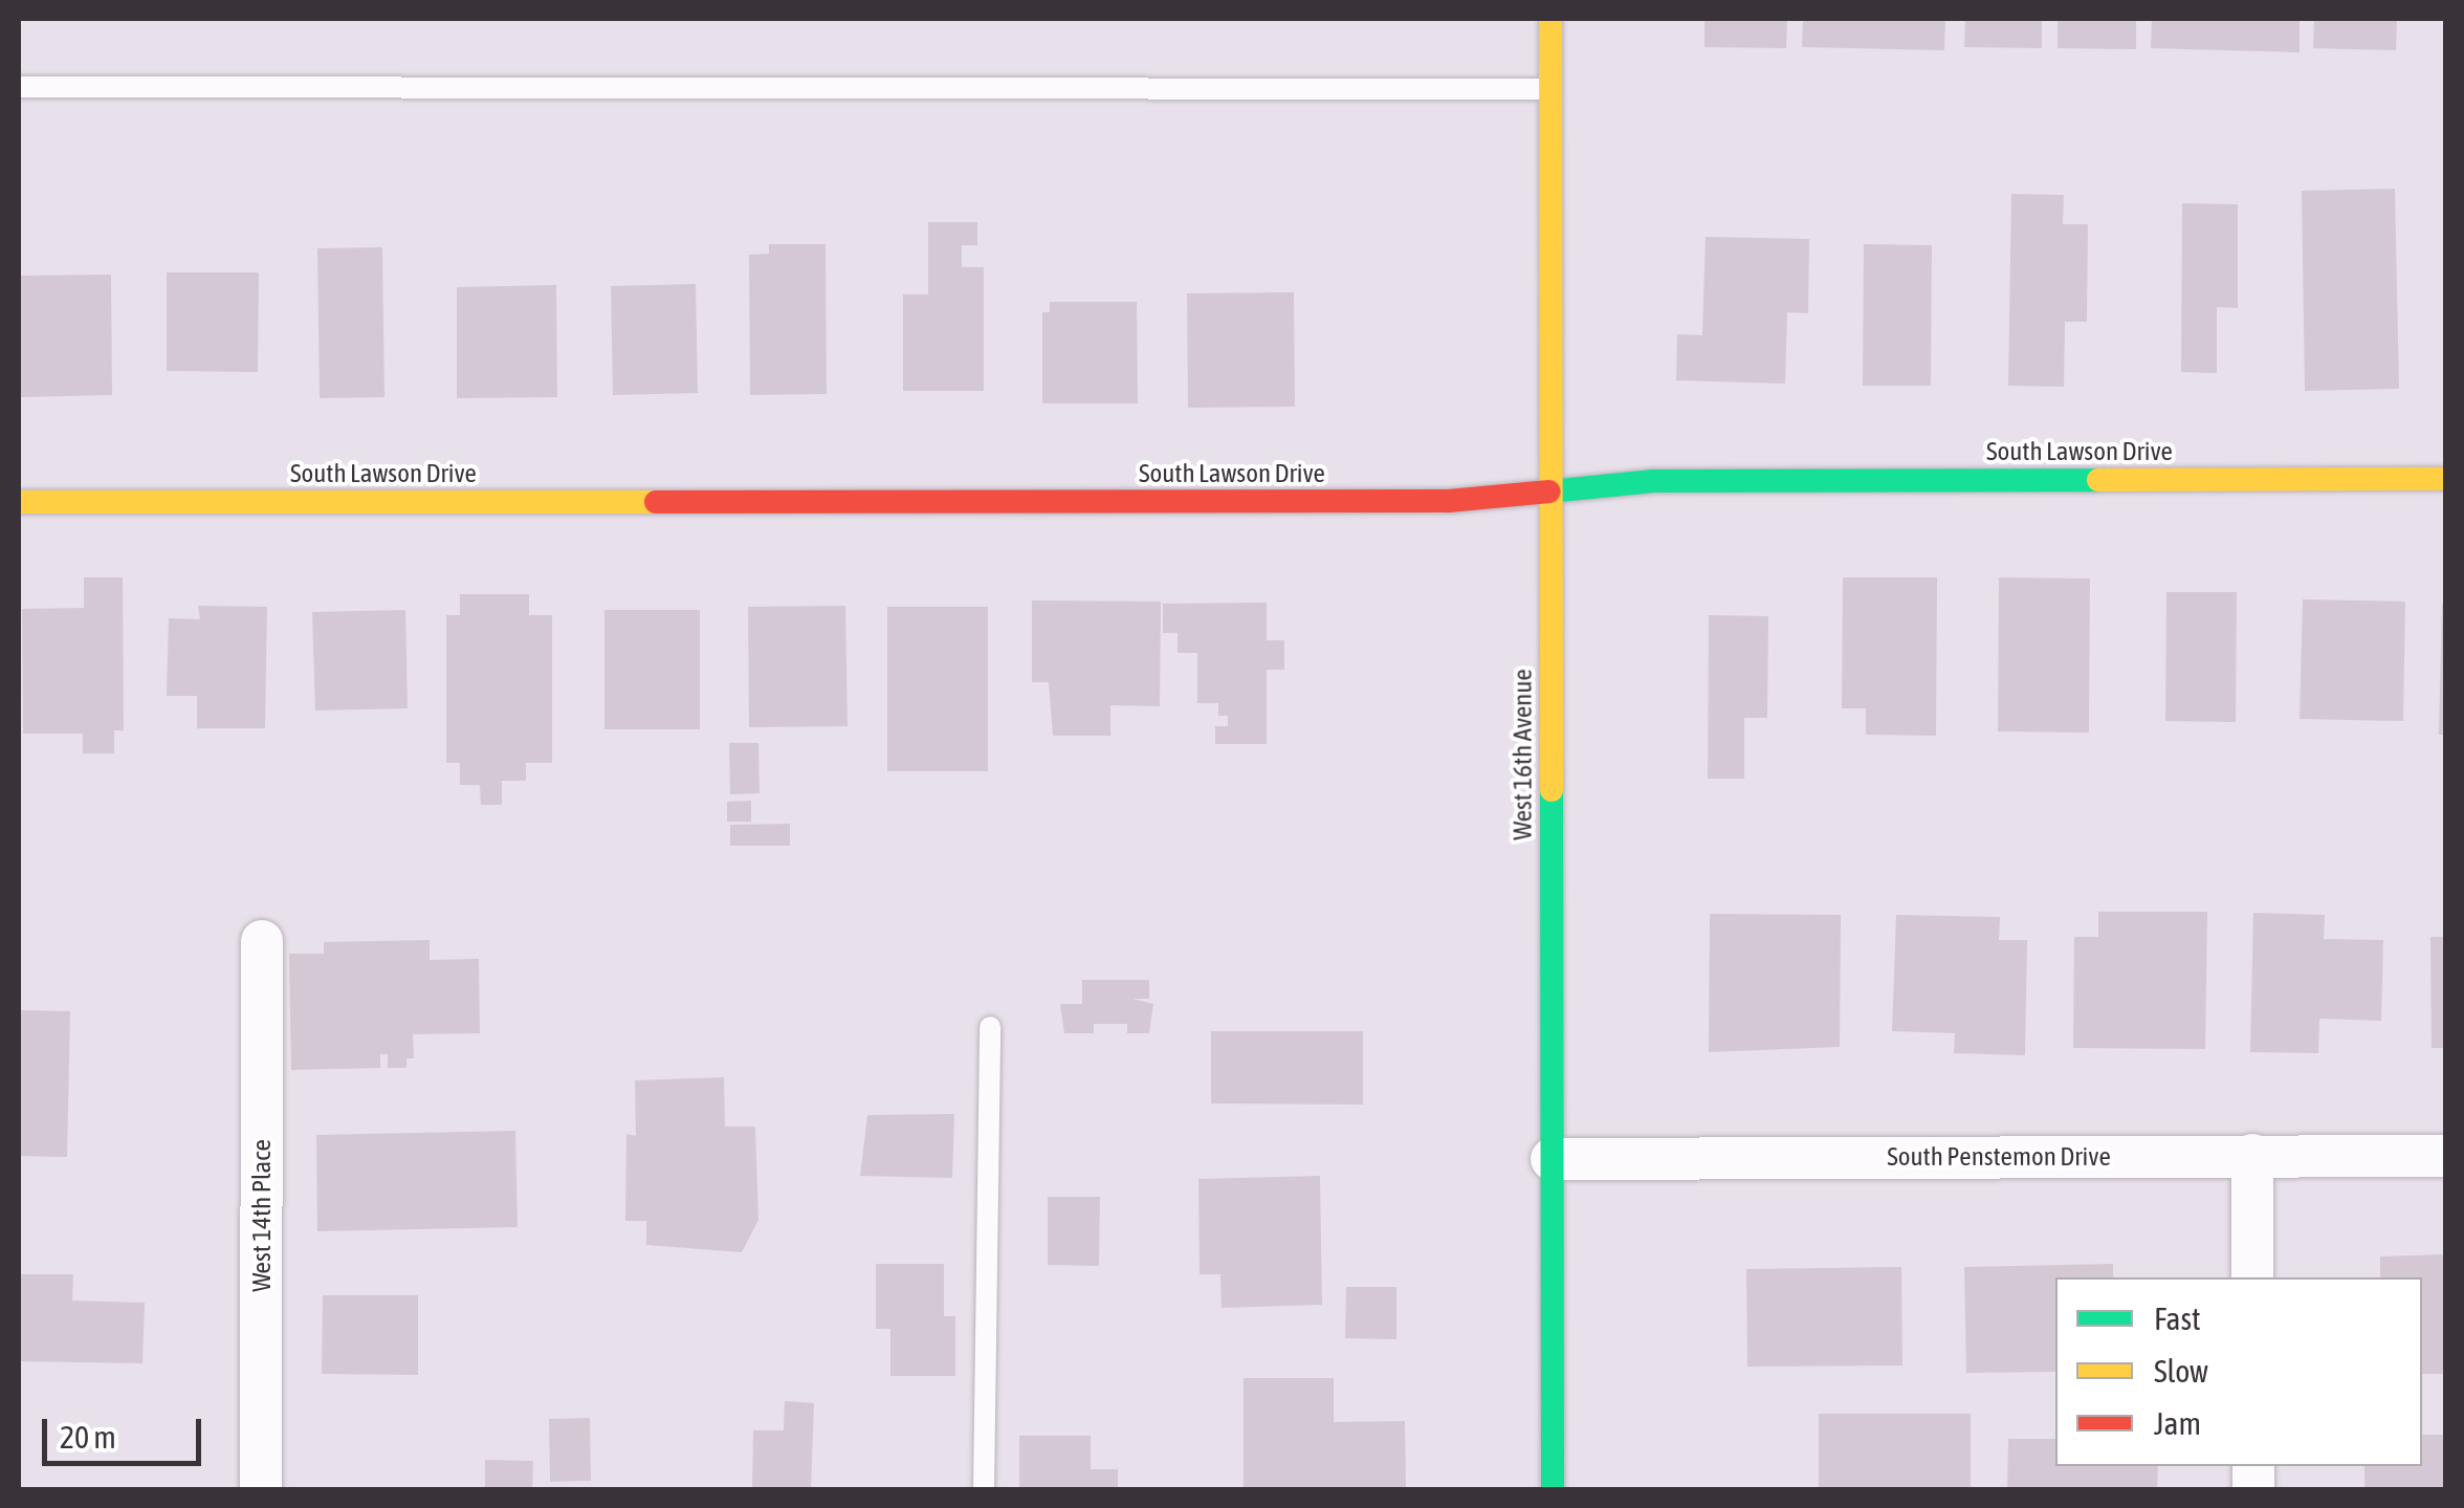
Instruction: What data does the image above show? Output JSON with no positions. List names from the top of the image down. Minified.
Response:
{"streets":{"street":["South Lawson Drive","West 16th Avenue","South Penstemon Drive","West 14th Place"]},"crossings":[["South Lawson Drive","West 16th Avenue"],["West 16th Avenue","South Penstemon Drive"]],"legend":["Fast","Slow","Jam"],"scale_bar":"20 m"}
